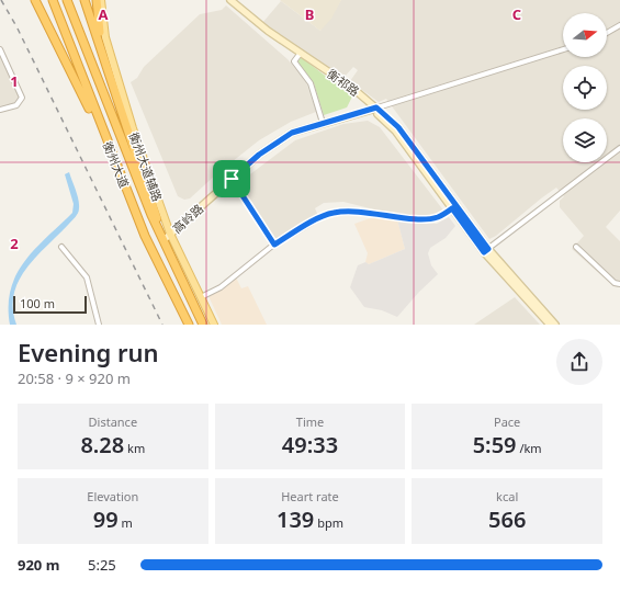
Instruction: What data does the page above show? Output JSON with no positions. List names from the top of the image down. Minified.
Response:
{"streets":{"highway":["衡州大道"],"main road":["衡州大道辅路"],"street":["衡祁路","高岭路"]},"crossings":[["衡祁路","高岭路"],["衡州大道","高岭路"],["衡州大道辅路","高岭路"]],"scale_bar":"100 m","north":"right","page":{"scale":"100 m","heading":["Evening run","20:58 · 9 × 920 m"],"stats":[["Distance","8.28 km"],["Time","49:33"],["Pace","5:59 /km"],["Elevation","99 m"],["Heart rate","139 bpm"],["kcal","566"]],"list":[{"name":"920 m","note":"5:25"}]},"grid":{"columns":["A","B","C"],"rows":["1","2"]}}
